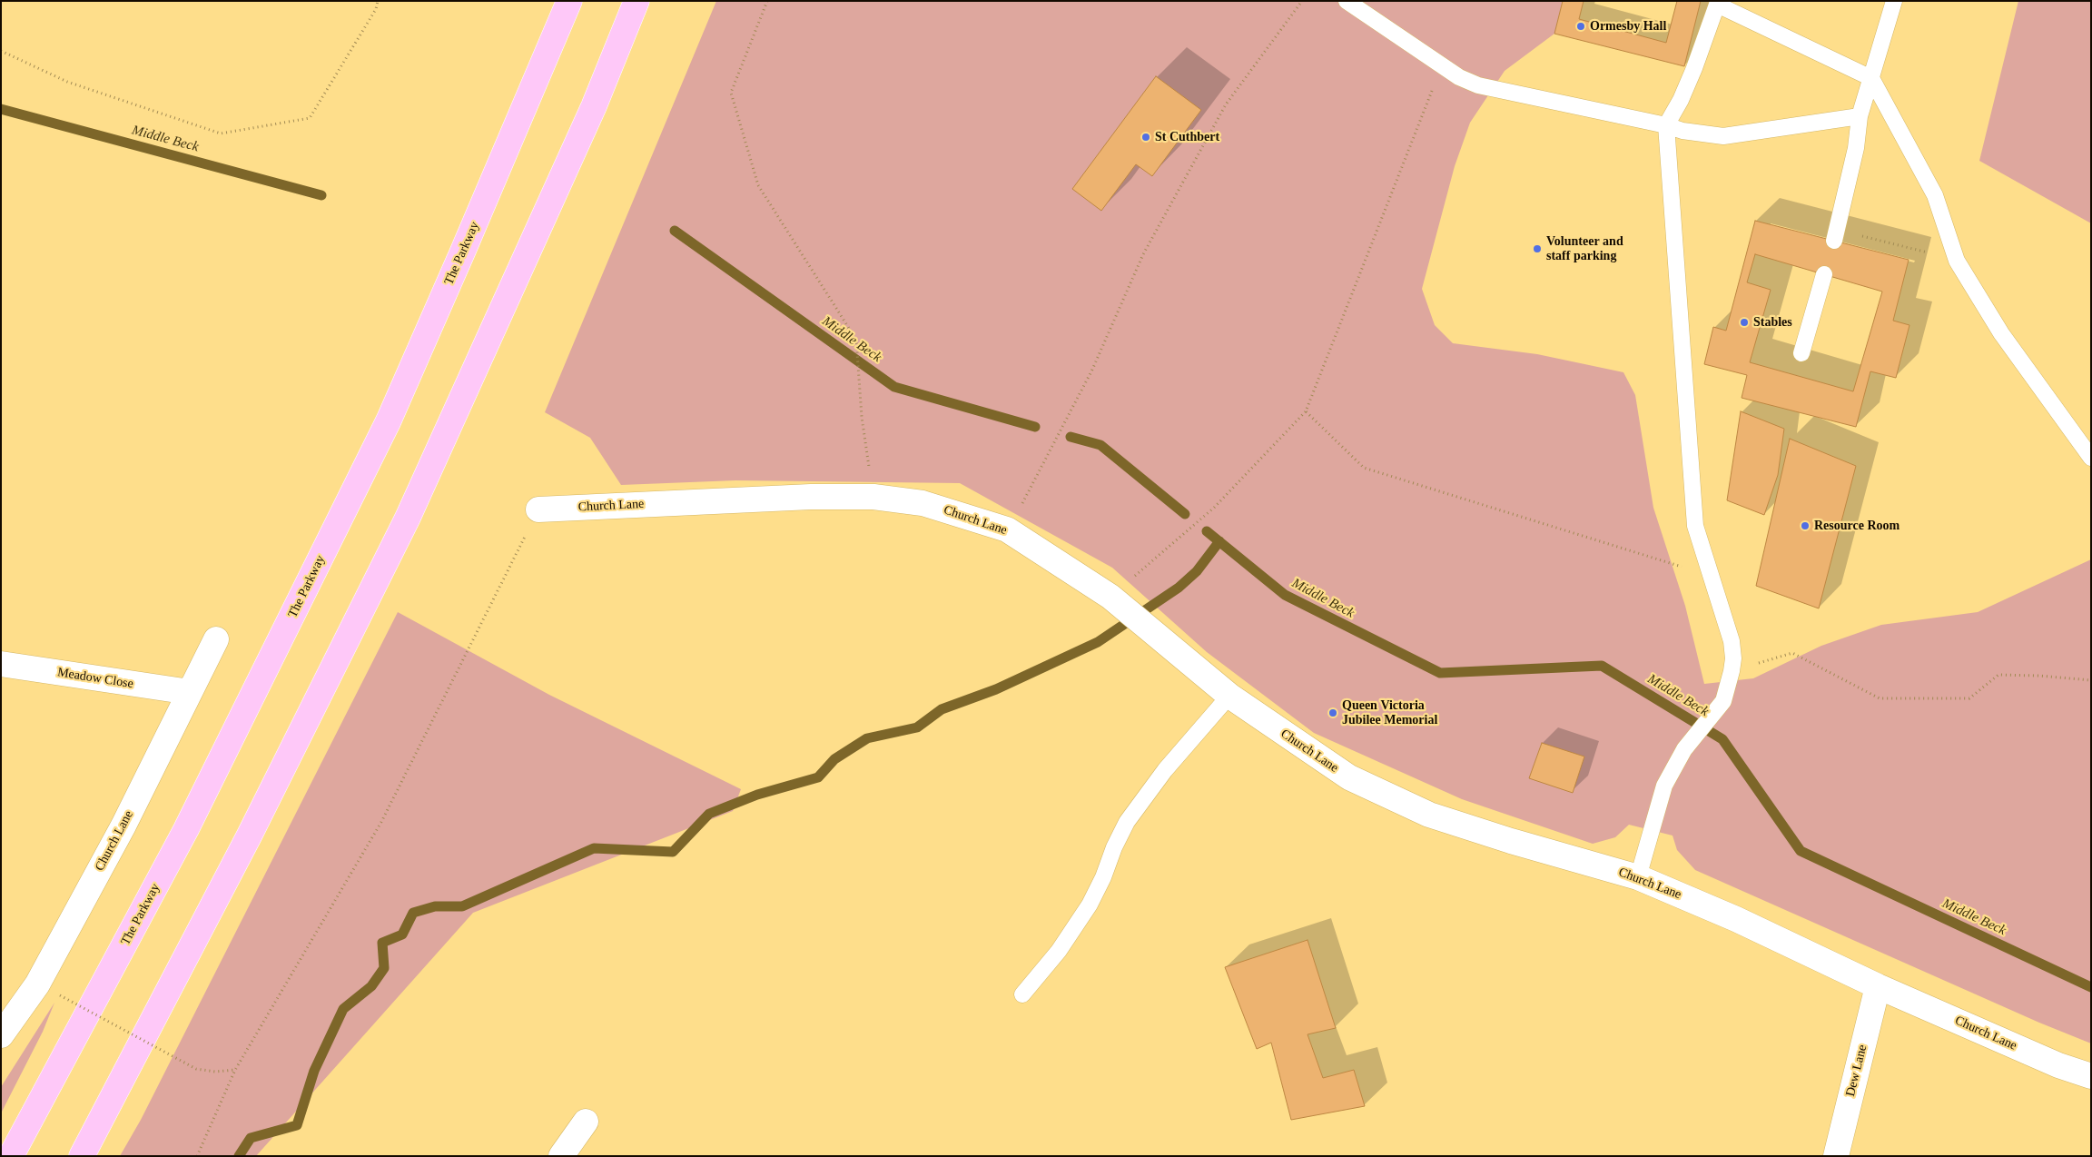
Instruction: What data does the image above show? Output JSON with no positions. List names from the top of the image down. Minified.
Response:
{"streets":{"highway":["The Parkway"],"street":["Church Lane","Meadow Close","Dew Lane"]},"crossings":[["Church Lane","Meadow Close"],["Church Lane","Dew Lane"]],"water":["Middle Beck"],"places":["Ormesby Hall","St Cuthbert","Volunteer and staff parking","Stables","Resource Room","Queen Victoria Jubilee Memorial"]}
